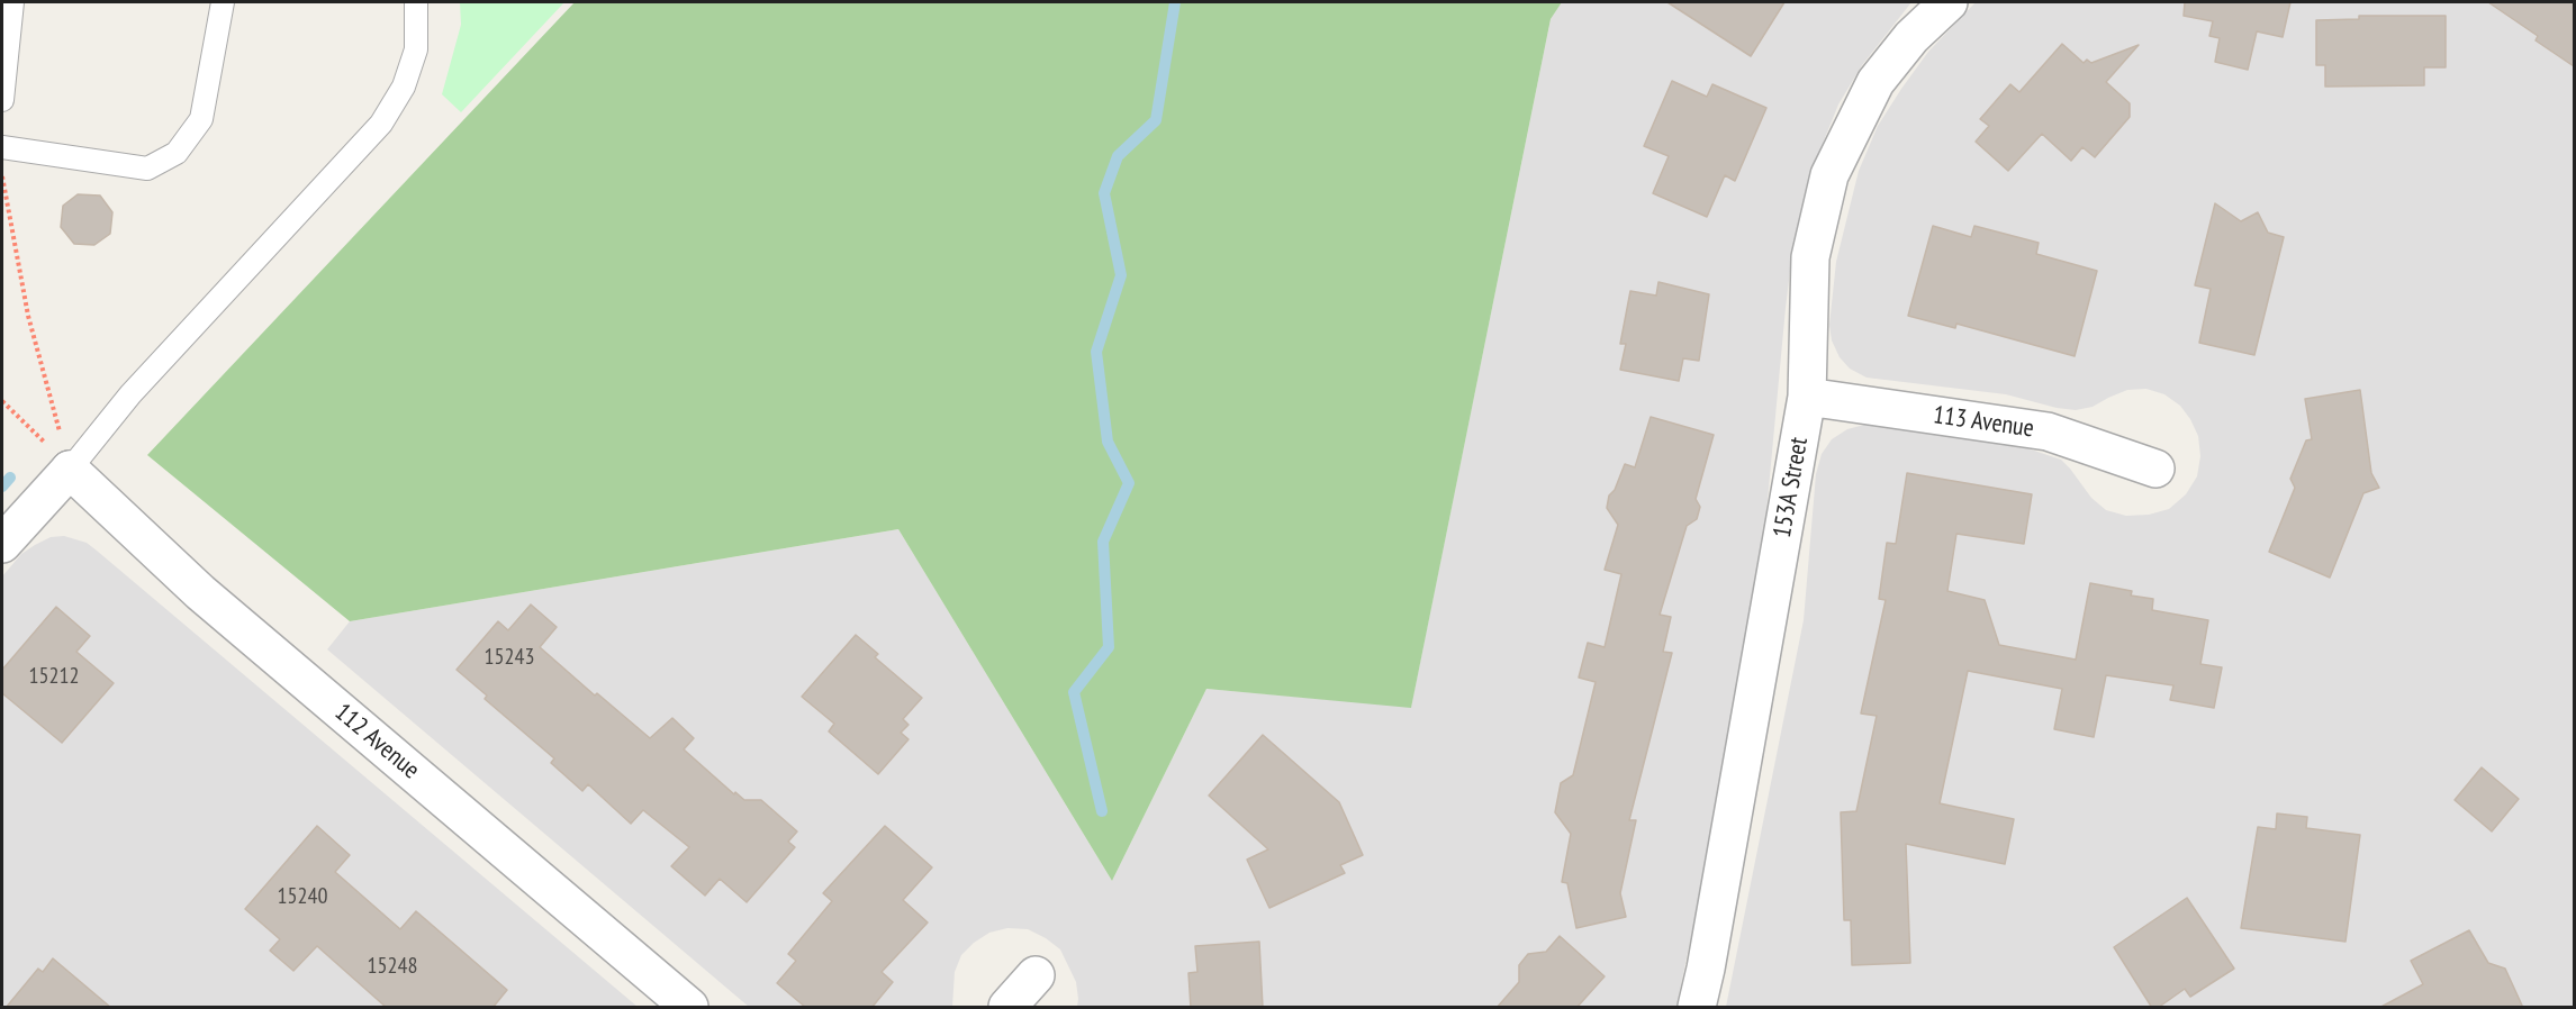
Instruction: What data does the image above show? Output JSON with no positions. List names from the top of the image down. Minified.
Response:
{"streets":{"street":["113 Avenue","153A Street","112 Avenue"]},"crossings":[["113 Avenue","153A Street"]],"house_numbers":["15243","15212","15240","15248"]}
